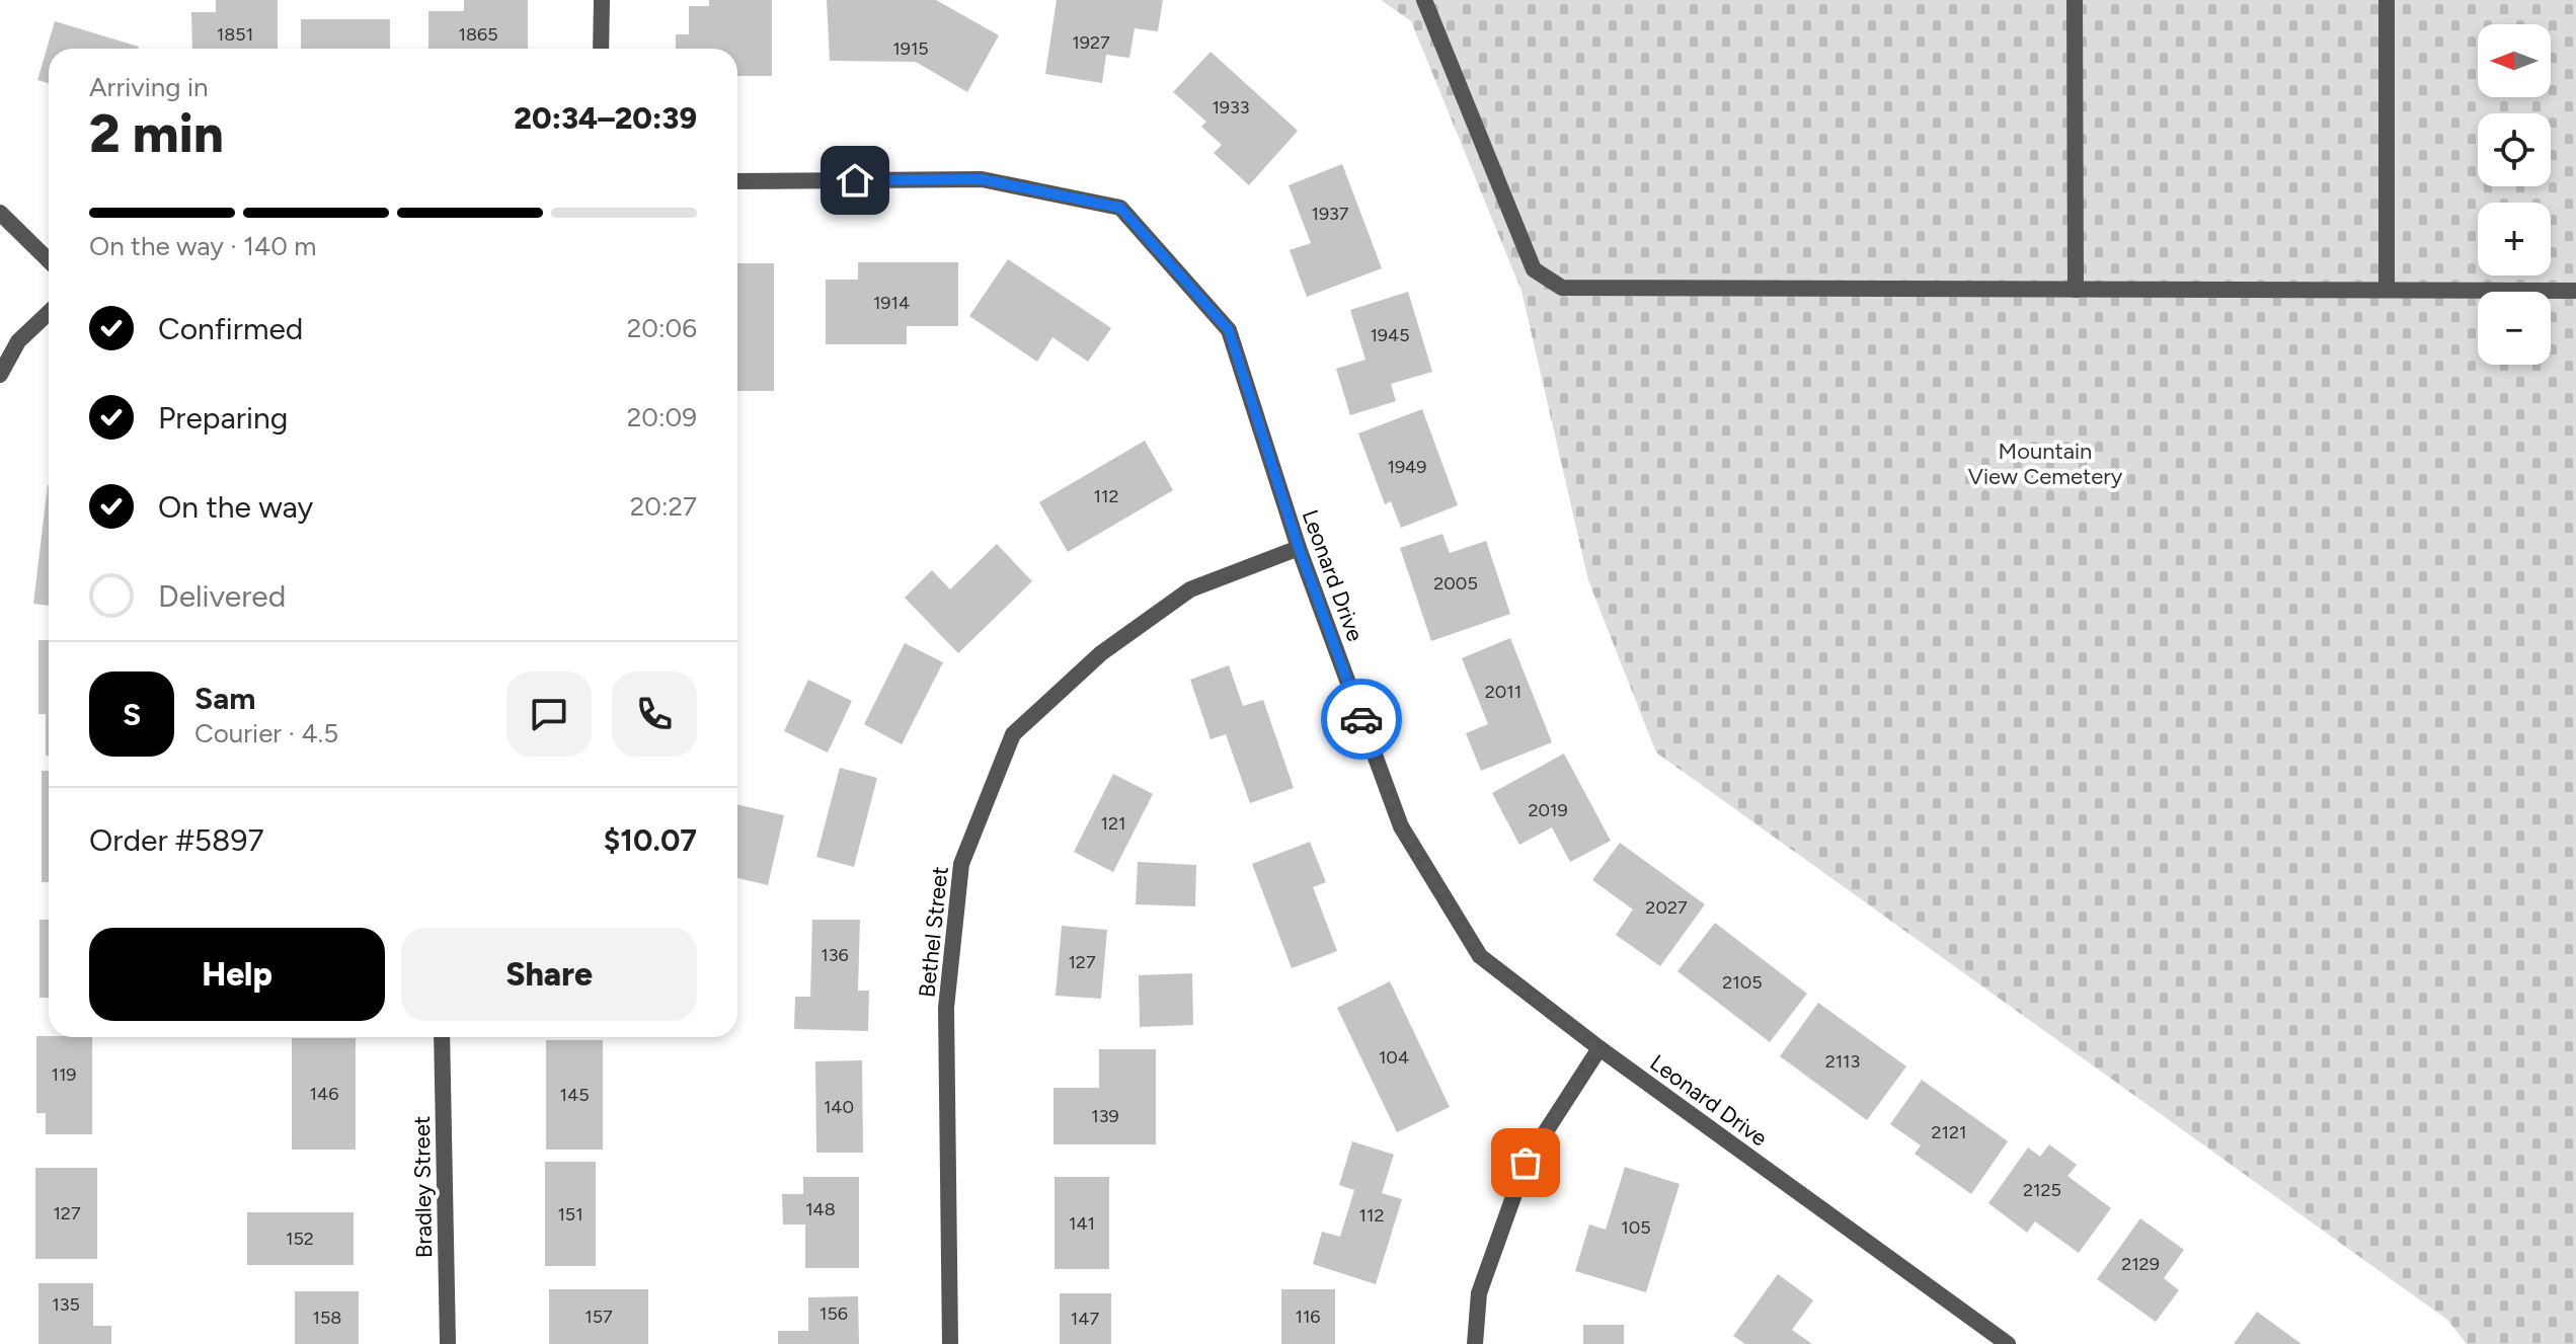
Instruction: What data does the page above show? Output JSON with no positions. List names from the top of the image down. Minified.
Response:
{"streets":{"street":["Leonard Drive","Bethel Street","Bradley Street"]},"crossings":[["Leonard Drive","Bethel Street"]],"parks":["Mountain View Cemetery"],"house_numbers":["1851","1865","1927","1915","1933","1937","1914","1945","1949","112","2005","2011","2019","121","2027","136","127","2105","104","2113","119","146","145","140","139","2121","2125","148","127","151","112","141","105","152","2129","135","156","157","116","158","147"],"north":"left","page":{"map_buttons":["+","−"],"heading":["2 min","Arriving in","20:34–20:39"],"panel":["Sam","Courier · 4.5","Order #5897","$10.07"],"bar":"On the way · 140 m","list":[["Confirmed","20:06"],["Preparing","20:09"],["On the way","20:27"],"Delivered"],"round":"S","buttons":["Help","Share"]}}
